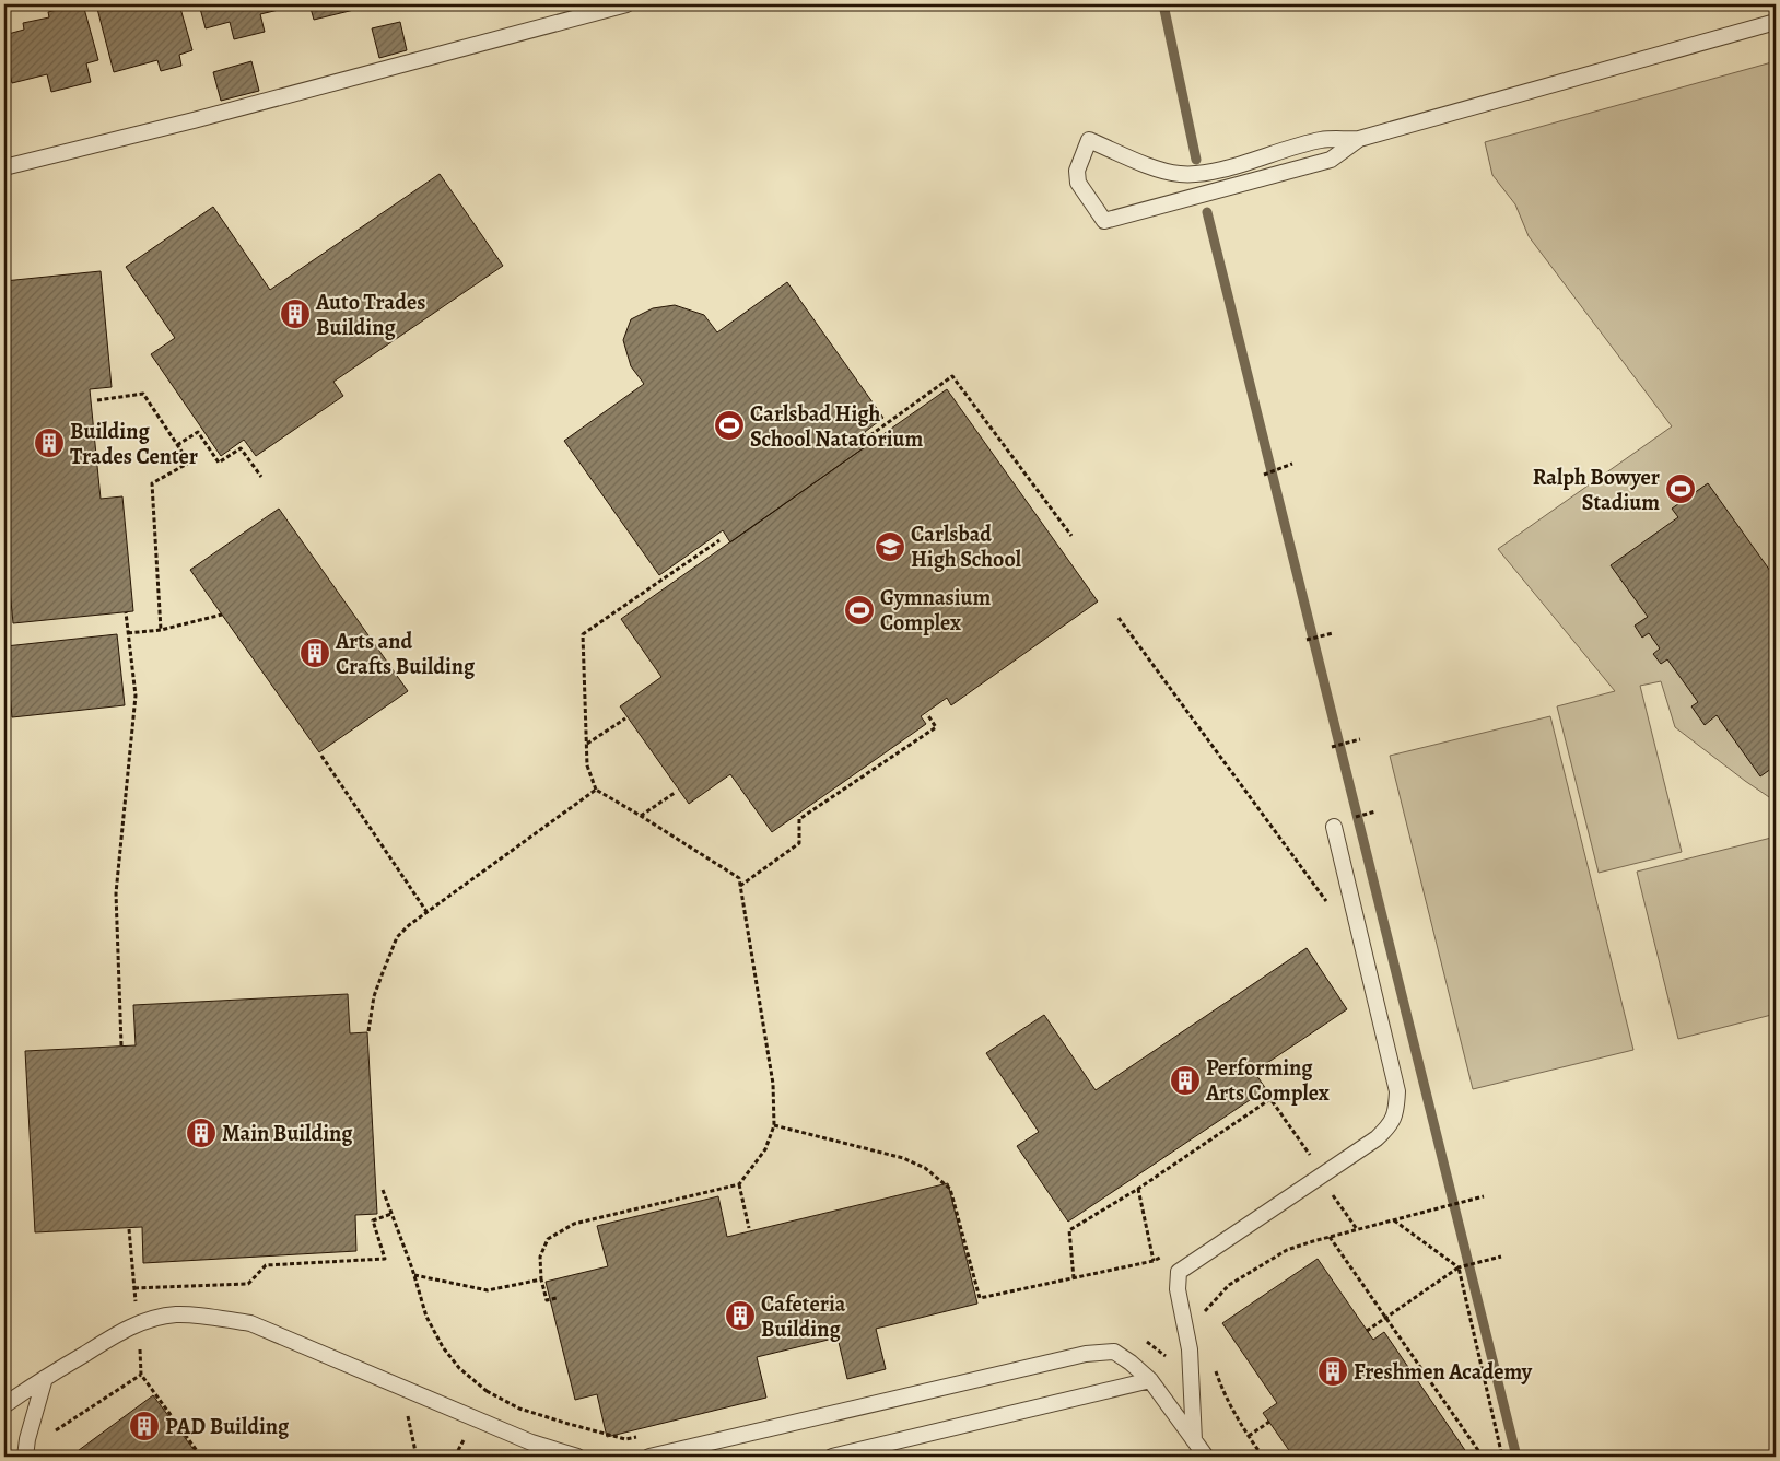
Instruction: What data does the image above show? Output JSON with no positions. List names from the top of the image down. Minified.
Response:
{"places":{"building":["Auto Trades Building","Building Trades Center","Arts and Crafts Building","Performing Arts Complex","Main Building","Cafeteria Building","Freshmen Academy","PAD Building"],"sports":["Carlsbad High School Natatorium","Ralph Bowyer Stadium","Gymnasium Complex"],"school or university":["Carlsbad High School"]}}
